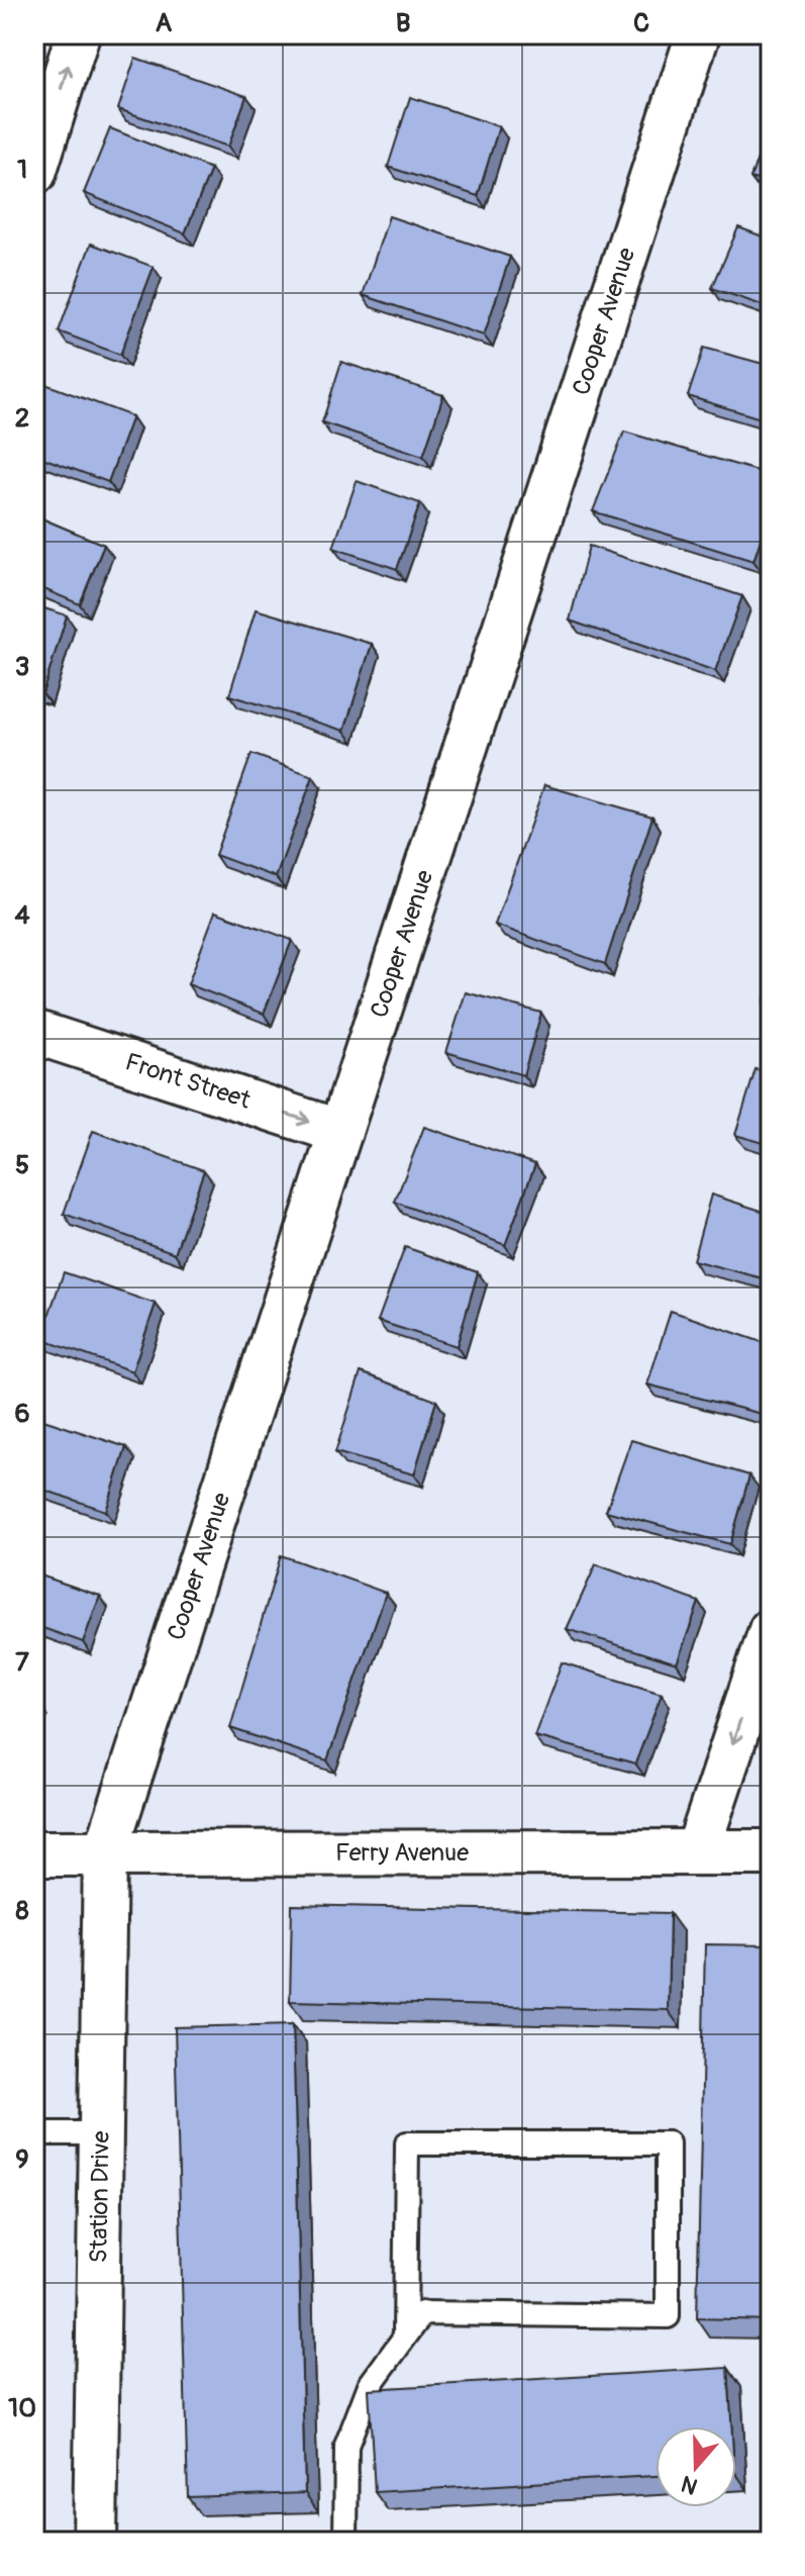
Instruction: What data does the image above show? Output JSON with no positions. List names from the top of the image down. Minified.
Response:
{"streets":{"main road":["Ferry Avenue"],"street":["Cooper Avenue","Front Street","Station Drive"]},"crossings":[["Cooper Avenue","Front Street"],["Cooper Avenue","Ferry Avenue"],["Cooper Avenue","Station Drive"],["Ferry Avenue","Station Drive"]],"one_way":["Front Street"],"north":"bottom","grid":{"columns":["A","B","C"],"rows":["1","2","3","4","5","6","7","8","9","10"]}}
